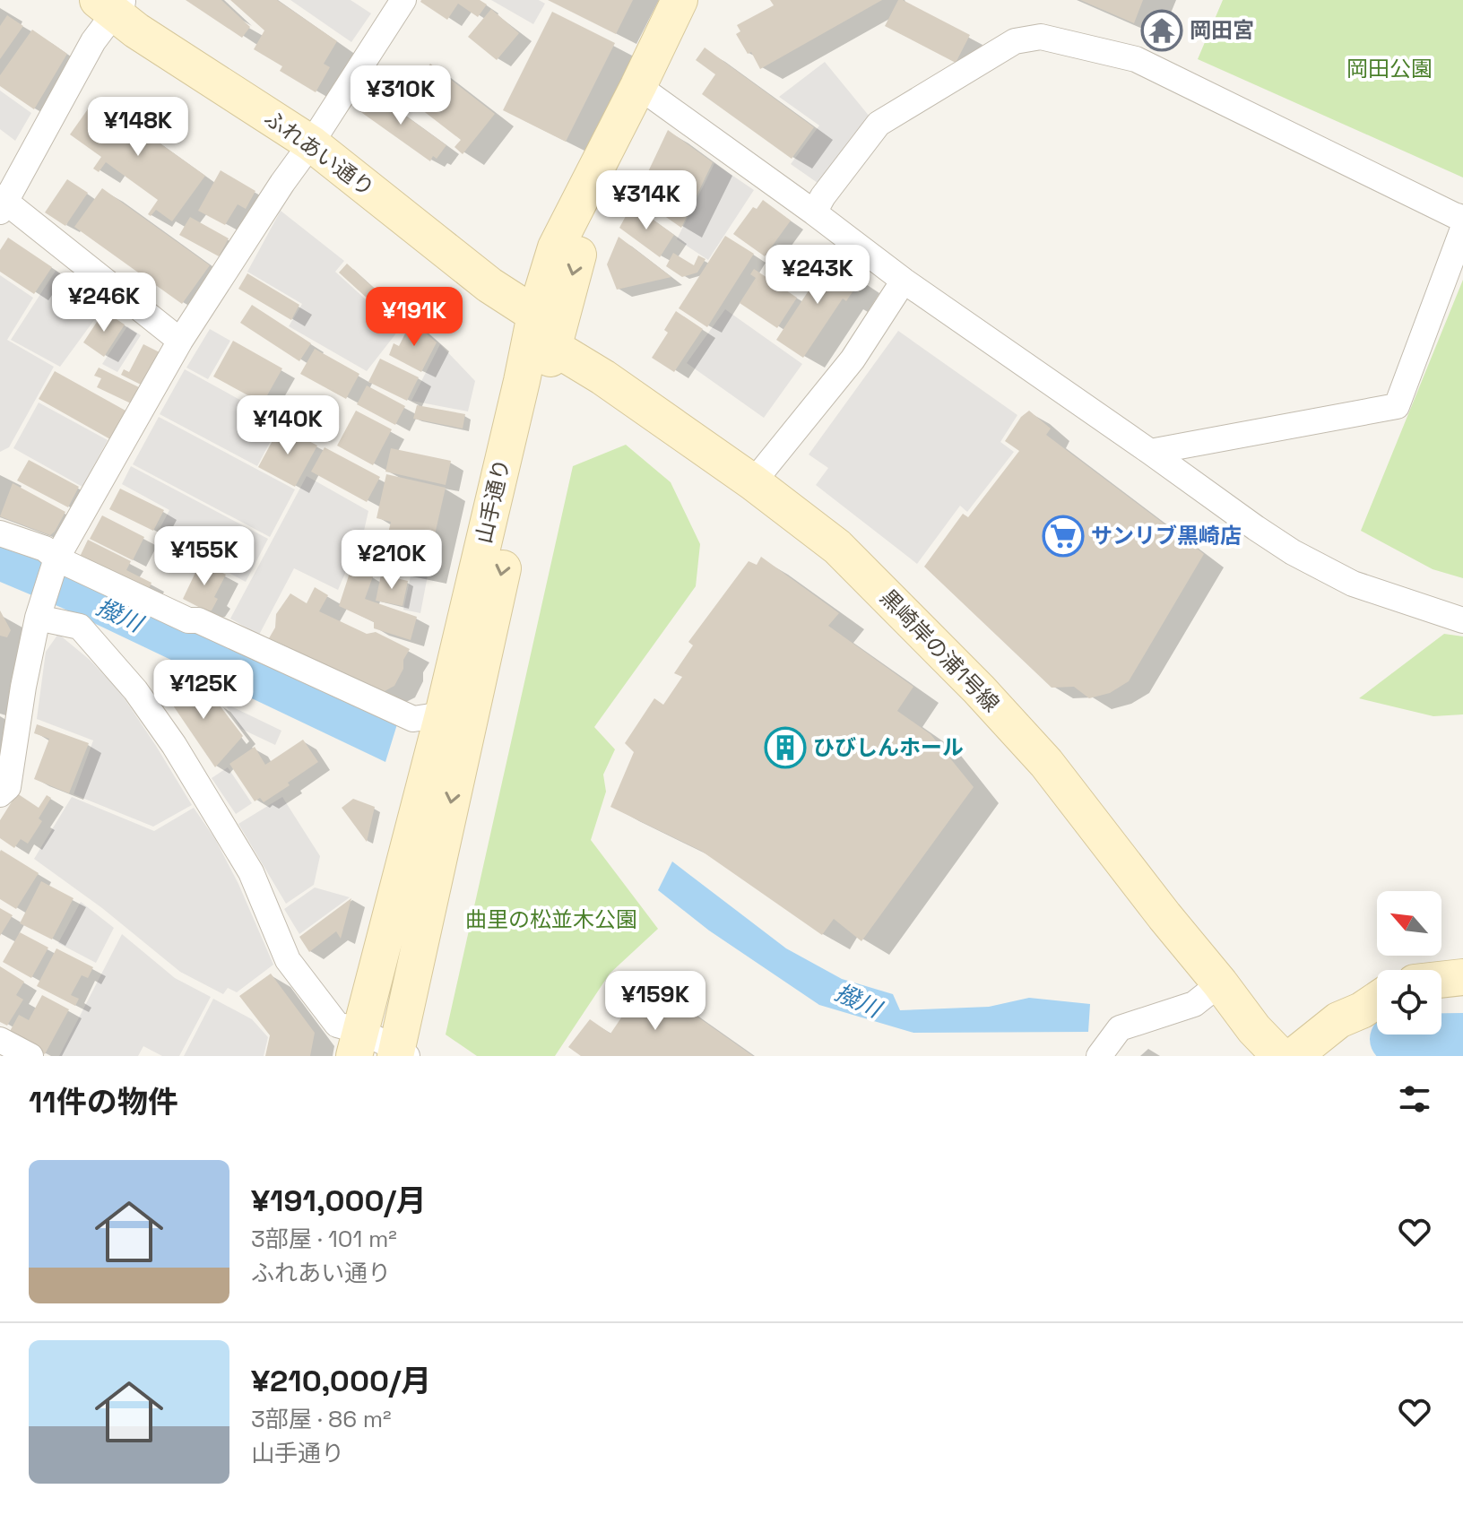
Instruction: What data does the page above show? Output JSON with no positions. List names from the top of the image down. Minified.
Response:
{"streets":{"street":["ふれあい通り","山手通り","黒崎岸の浦1号線"]},"crossings":[["ふれあい通り","山手通り"],["ふれあい通り","黒崎岸の浦1号線"],["山手通り","黒崎岸の浦1号線"]],"water":["撥川"],"parks":["岡田公園","曲里の松並木公園"],"places":{"temple":["岡田宮"],"supermarket":["サンリブ黒崎店"],"building":["ひびしんホール"]},"north":"top left","page":{"price":["¥310K","¥148K","¥314K","¥243K","¥246K","¥191K","¥140K","¥155K","¥210K","¥125K","¥159K"],"heading":"11件の物件","list":[{"name":"¥191,000/月","note":"3部屋 · 101 m² · ふれあい通り"},{"name":"¥210,000/月","note":"3部屋 · 86 m² · 山手通り"}]}}
